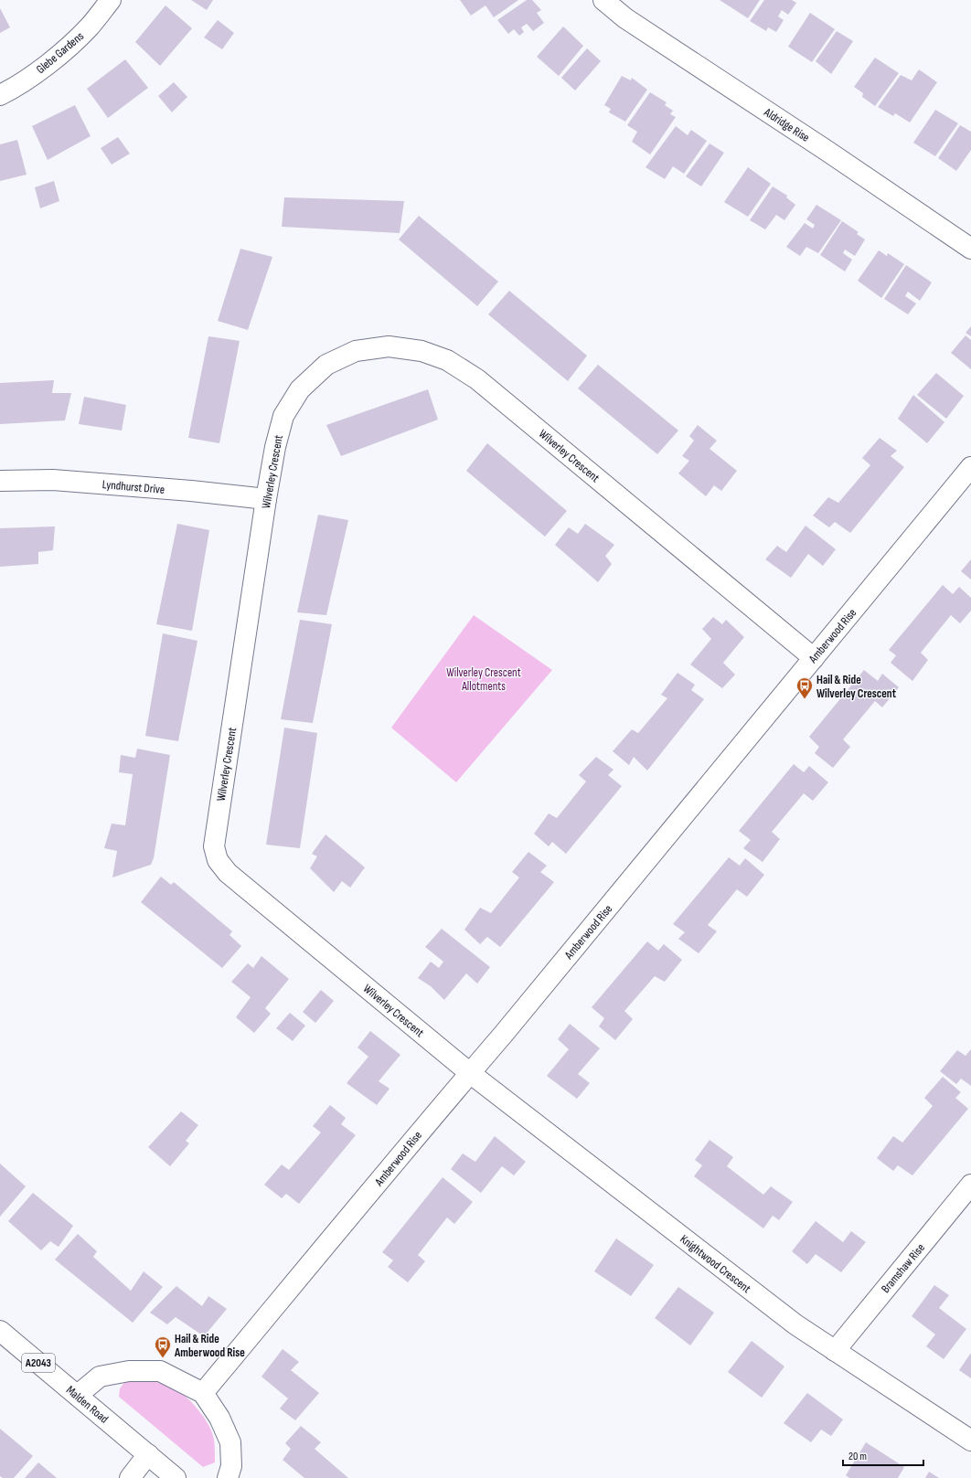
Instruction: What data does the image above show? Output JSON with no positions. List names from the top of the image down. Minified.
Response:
{"streets":{"street":["Glebe Gardens","Aldridge Rise","Wilverley Crescent","Lyndhurst Drive","Amberwood Rise","Knightwood Crescent","Bramshaw Rise","A2043","Malden Road"]},"crossings":[["Wilverley Crescent","Lyndhurst Drive"],["Wilverley Crescent","Amberwood Rise"],["Wilverley Crescent","Knightwood Crescent"],["Amberwood Rise","Knightwood Crescent"],["Knightwood Crescent","Bramshaw Rise"]],"parks":["Wilverley Crescent Allotments"],"places":{"bus stop":["Hail & Ride Wilverley Crescent","Hail & Ride Amberwood Rise"]},"scale_bar":"20 m"}
